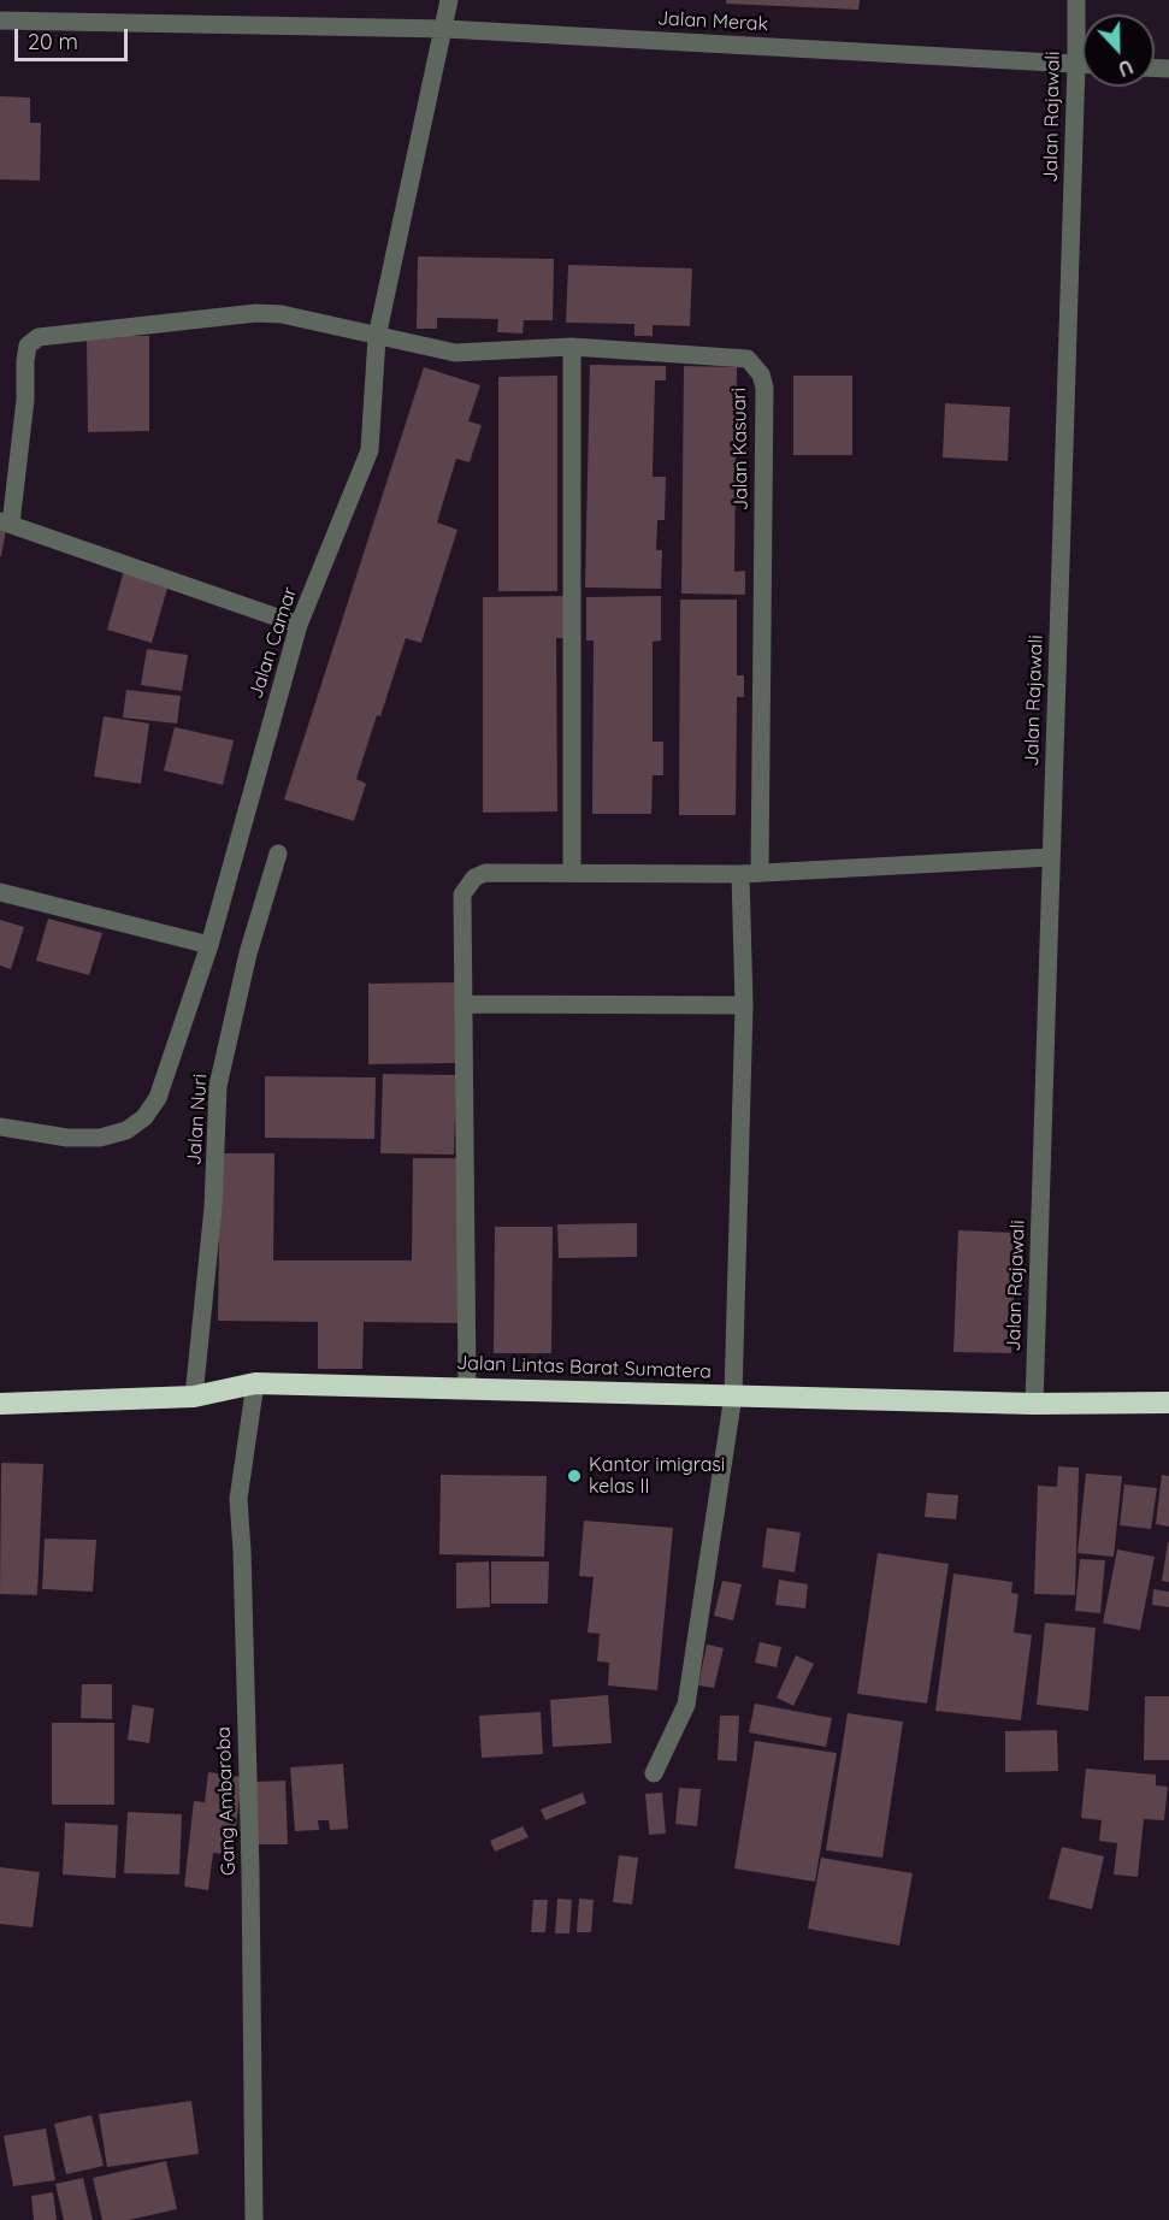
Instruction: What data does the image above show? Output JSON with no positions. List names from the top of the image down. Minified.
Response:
{"streets":{"highway":["Jalan Lintas Barat Sumatera"],"street":["Jalan Merak","Jalan Rajawali","Jalan Kasuari","Jalan Camar","Jalan Nuri","Gang Ambaroba"]},"crossings":[["Jalan Merak","Jalan Rajawali"],["Jalan Merak","Jalan Camar"],["Jalan Rajawali","Jalan Lintas Barat Sumatera"],["Jalan Kasuari","Jalan Camar"],["Jalan Nuri","Jalan Lintas Barat Sumatera"],["Jalan Lintas Barat Sumatera","Gang Ambaroba"]],"places":["Kantor imigrasi kelas II"],"scale_bar":"20 m","north":"bottom"}
